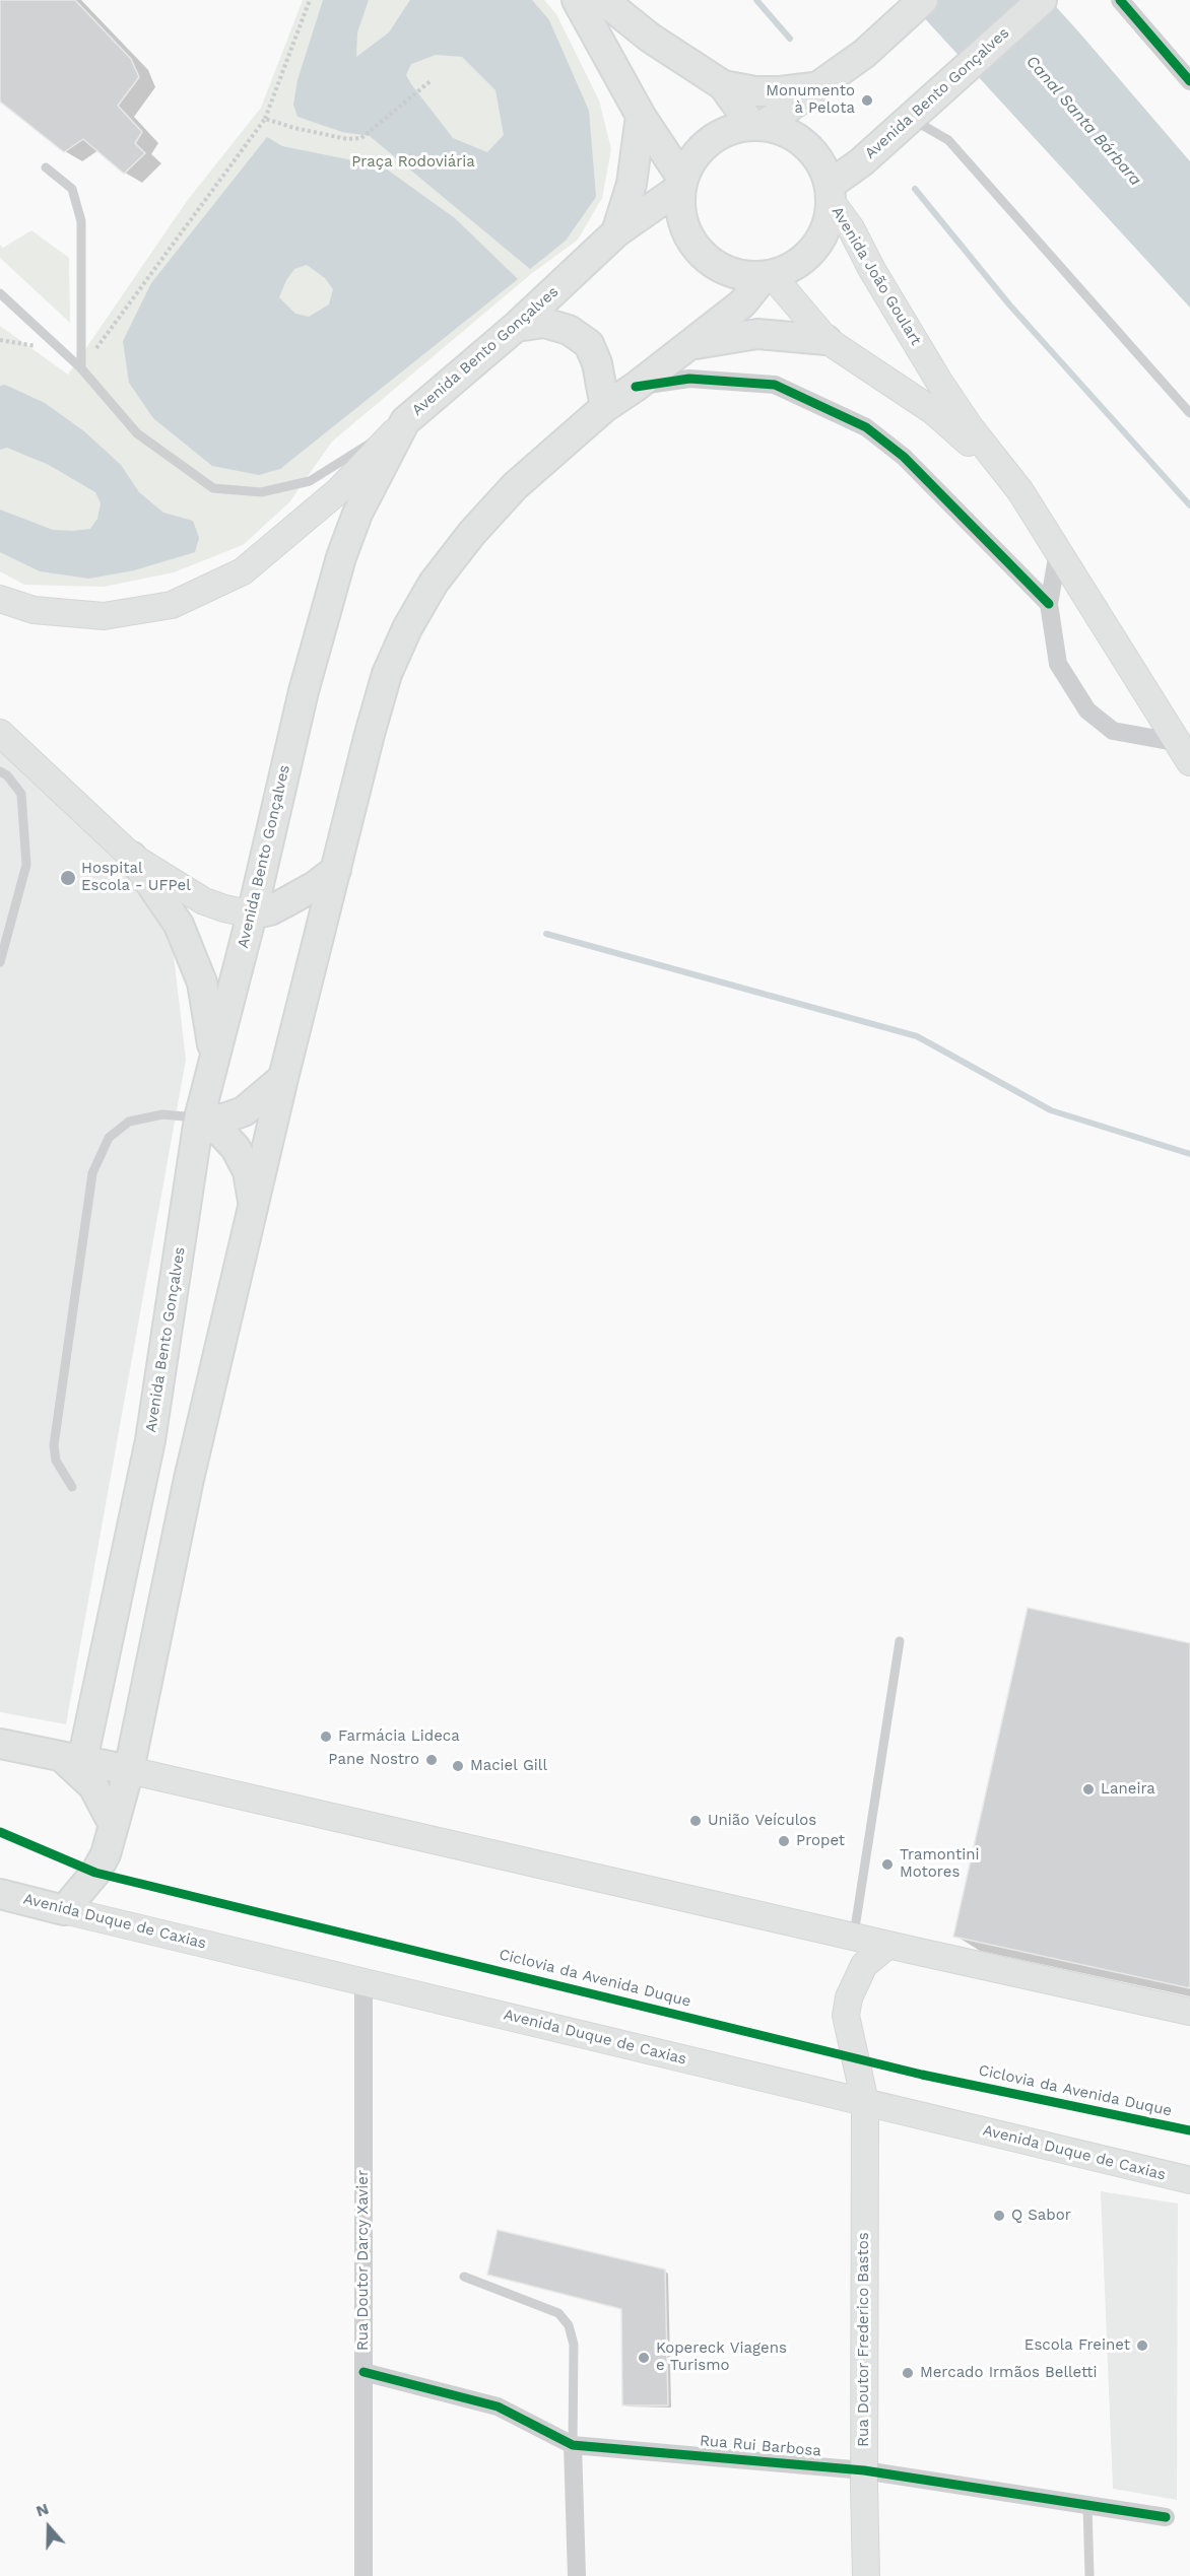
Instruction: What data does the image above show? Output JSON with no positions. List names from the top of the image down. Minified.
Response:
{"streets":{"main road":["Avenida Bento Gonçalves","Avenida João Goulart","Avenida Duque de Caxias","Rua Doutor Frederico Bastos"],"street":["Rua Doutor Darcy Xavier","Rua Rui Barbosa"],"cycle path":["Ciclovia da Avenida Duque"]},"crossings":[["Avenida Bento Gonçalves","Avenida João Goulart"],["Avenida Duque de Caxias","Rua Doutor Darcy Xavier"],["Avenida Duque de Caxias","Rua Doutor Frederico Bastos"],["Rua Doutor Darcy Xavier","Rua Rui Barbosa"],["Rua Doutor Frederico Bastos","Rua Rui Barbosa"]],"water":["Canal Santa Bárbara"],"parks":["Praça Rodoviária"],"places":["Monumento à Pelota","Hospital Escola - UFPel","Farmácia Lideca","Pane Nostro","Maciel Gill","Laneira","União Veículos","Propet","Tramontini Motores","Q Sabor","Escola Freinet","Kopereck Viagens e Turismo","Mercado Irmãos Belletti"],"north":"top"}
